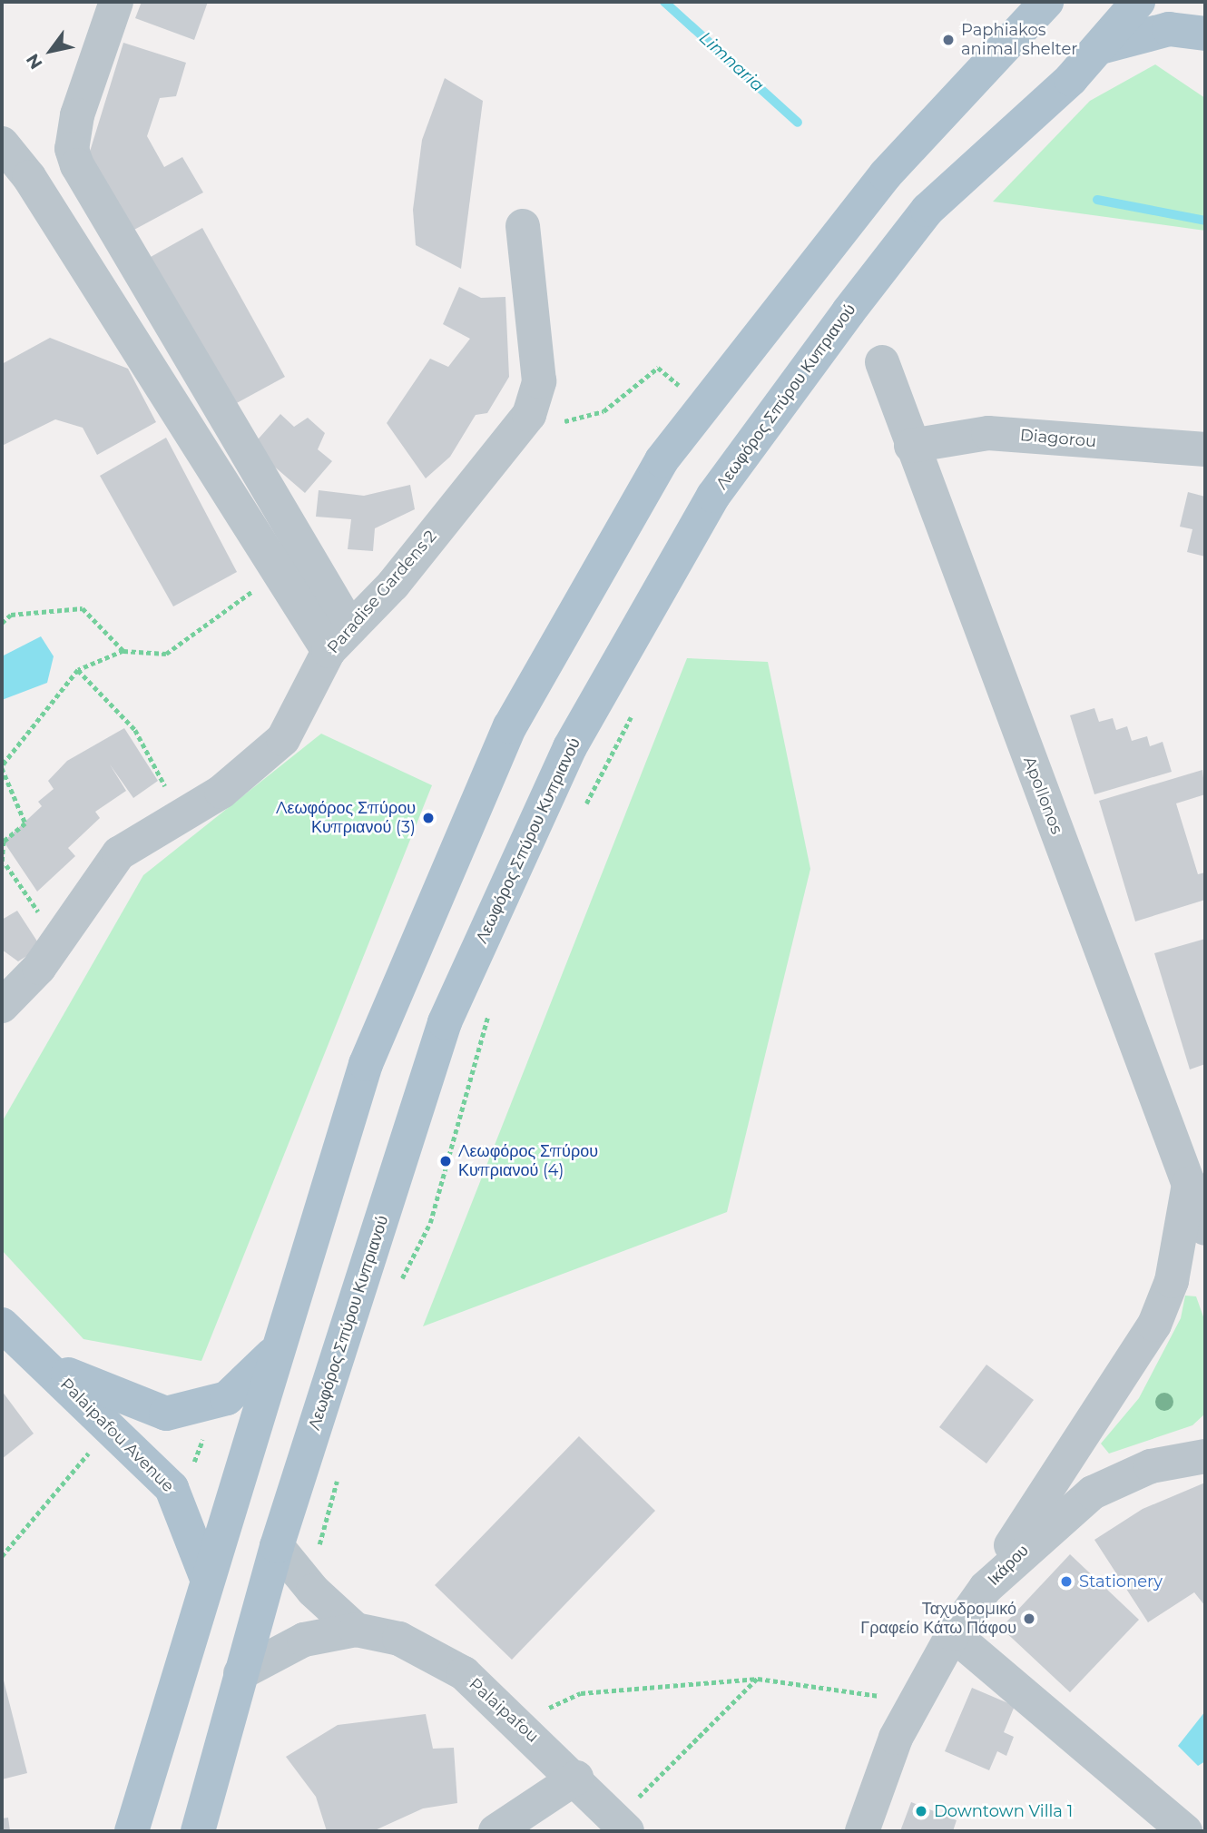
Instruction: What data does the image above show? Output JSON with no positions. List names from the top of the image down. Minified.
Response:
{"streets":{"main road":["Λεωφόρος Σπύρου Κυπριανού","Palaipafou Avenue"],"street":["Diagorou","Paradise Gardens 2","Apollonos","Ικάρου","Palaipafou"]},"crossings":[["Diagorou","Apollonos"]],"water":["Limnaria"],"places":["Paphiakos animal shelter","Λεωφόρος Σπύρου Κυπριανού (3)","Λεωφόρος Σπύρου Κυπριανού (4)","Stationery","Ταχυδρομικό Γραφείο Κάτω Πάφου","Downtown Villa 1"],"north":"bottom left"}
